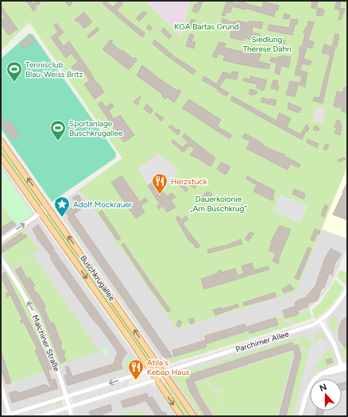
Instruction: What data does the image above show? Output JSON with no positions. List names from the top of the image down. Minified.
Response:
{"streets":{"main road":["Buschkrugallee"],"street":["Parchimer Allee","Malchiner Straße"]},"crossings":[["Buschkrugallee","Parchimer Allee"],["Parchimer Allee","Malchiner Straße"]],"one_way":["Malchiner Straße"],"parks":["KGA Bartas Grund","Siedlung Therese Dähn","Dauerkolonie „Am Buschkrug“"],"places":{"sports":["Tennisclub Blau-Weiss Britz","Sportanlage Buschkrugallee"],"restaurant":["Herzstück","Atila's Kebap Haus"],"place":["Adolf Mockrauer"]},"north":"top"}
